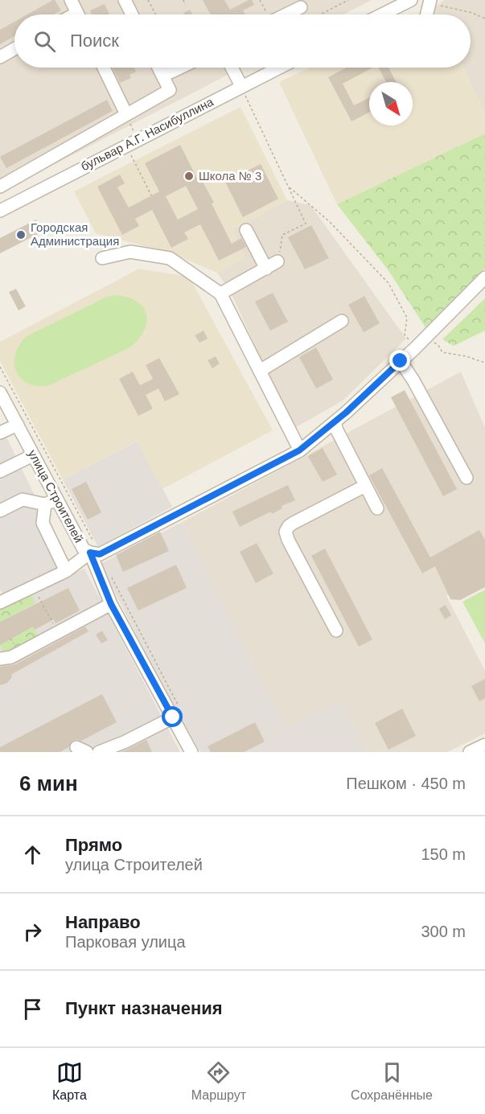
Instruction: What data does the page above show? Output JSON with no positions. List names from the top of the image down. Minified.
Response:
{"streets":{"street":["бульвар А.Г. Насибуллина","улица Строителей"]},"places":["Школа № 3","Городская Администрация"],"north":"bottom right","page":{"search":"Поиск","heading":["6 мин","Пешком · 450 m"],"list":[["Прямо","улица Строителей","150 m"],["Направо","Парковая улица","300 m"],"Пункт назначения"],"nav":["Карта","Маршрут","Сохранённые"]}}
